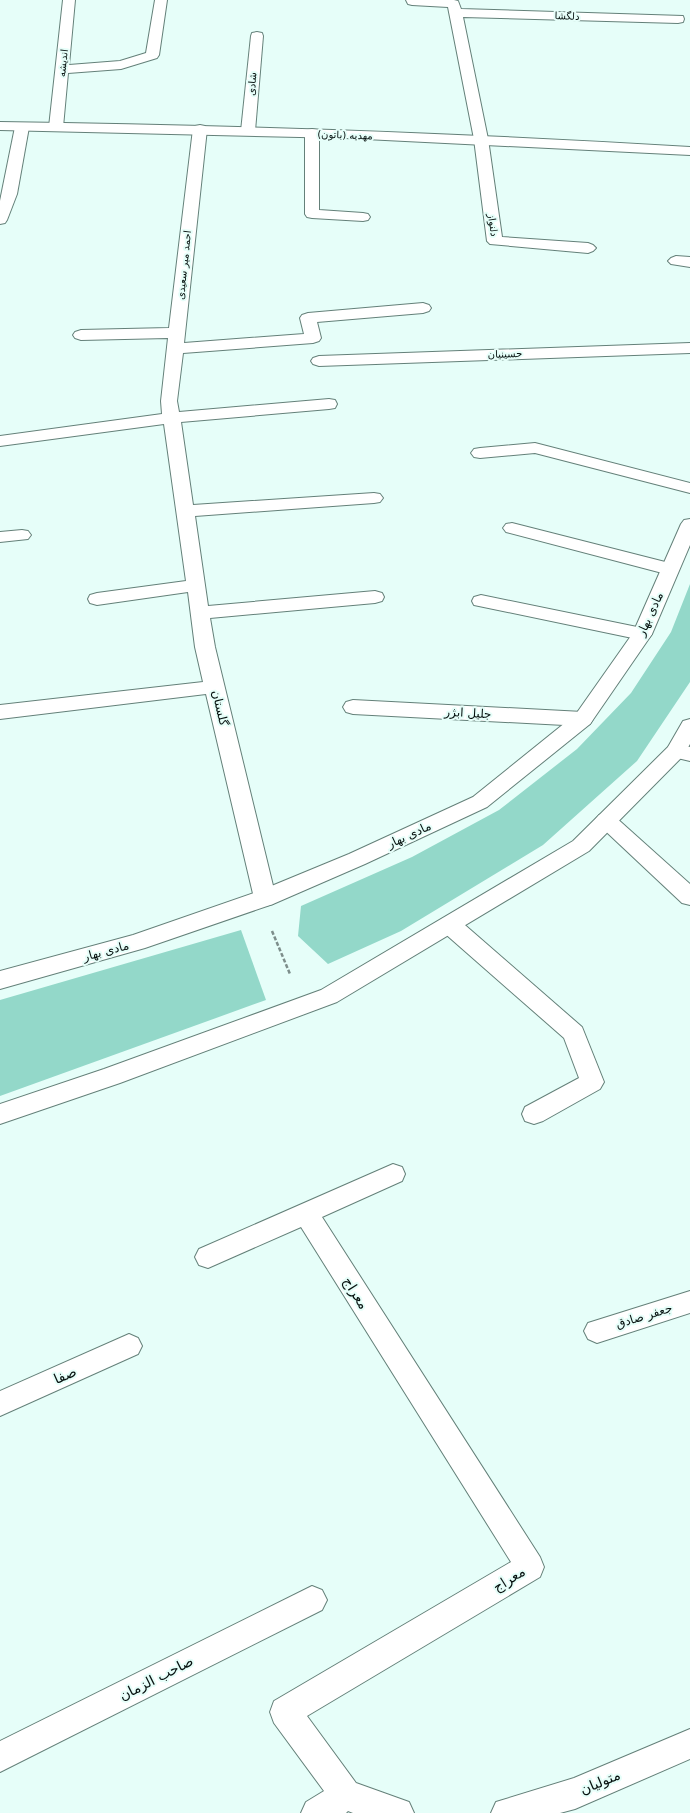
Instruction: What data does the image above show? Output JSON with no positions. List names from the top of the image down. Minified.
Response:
{"streets":{"street":["دلگشا","اندیشه","شادی","مهدیه (باتون)","دلنواز","احمد میر سعیدی","حسینیان","مادی بهار","گلستان","جلیل ابژر","معراج","جعفر صادق","صفا","صاحب الزمان","متولیان"]},"crossings":[["اندیشه","مهدیه (باتون)"],["شادی","مهدیه (باتون)"],["مهدیه (باتون)","دلنواز"],["مهدیه (باتون)","احمد میر سعیدی"],["احمد میر سعیدی","گلستان"],["مادی بهار","گلستان"],["مادی بهار","جلیل ابژر"]]}
